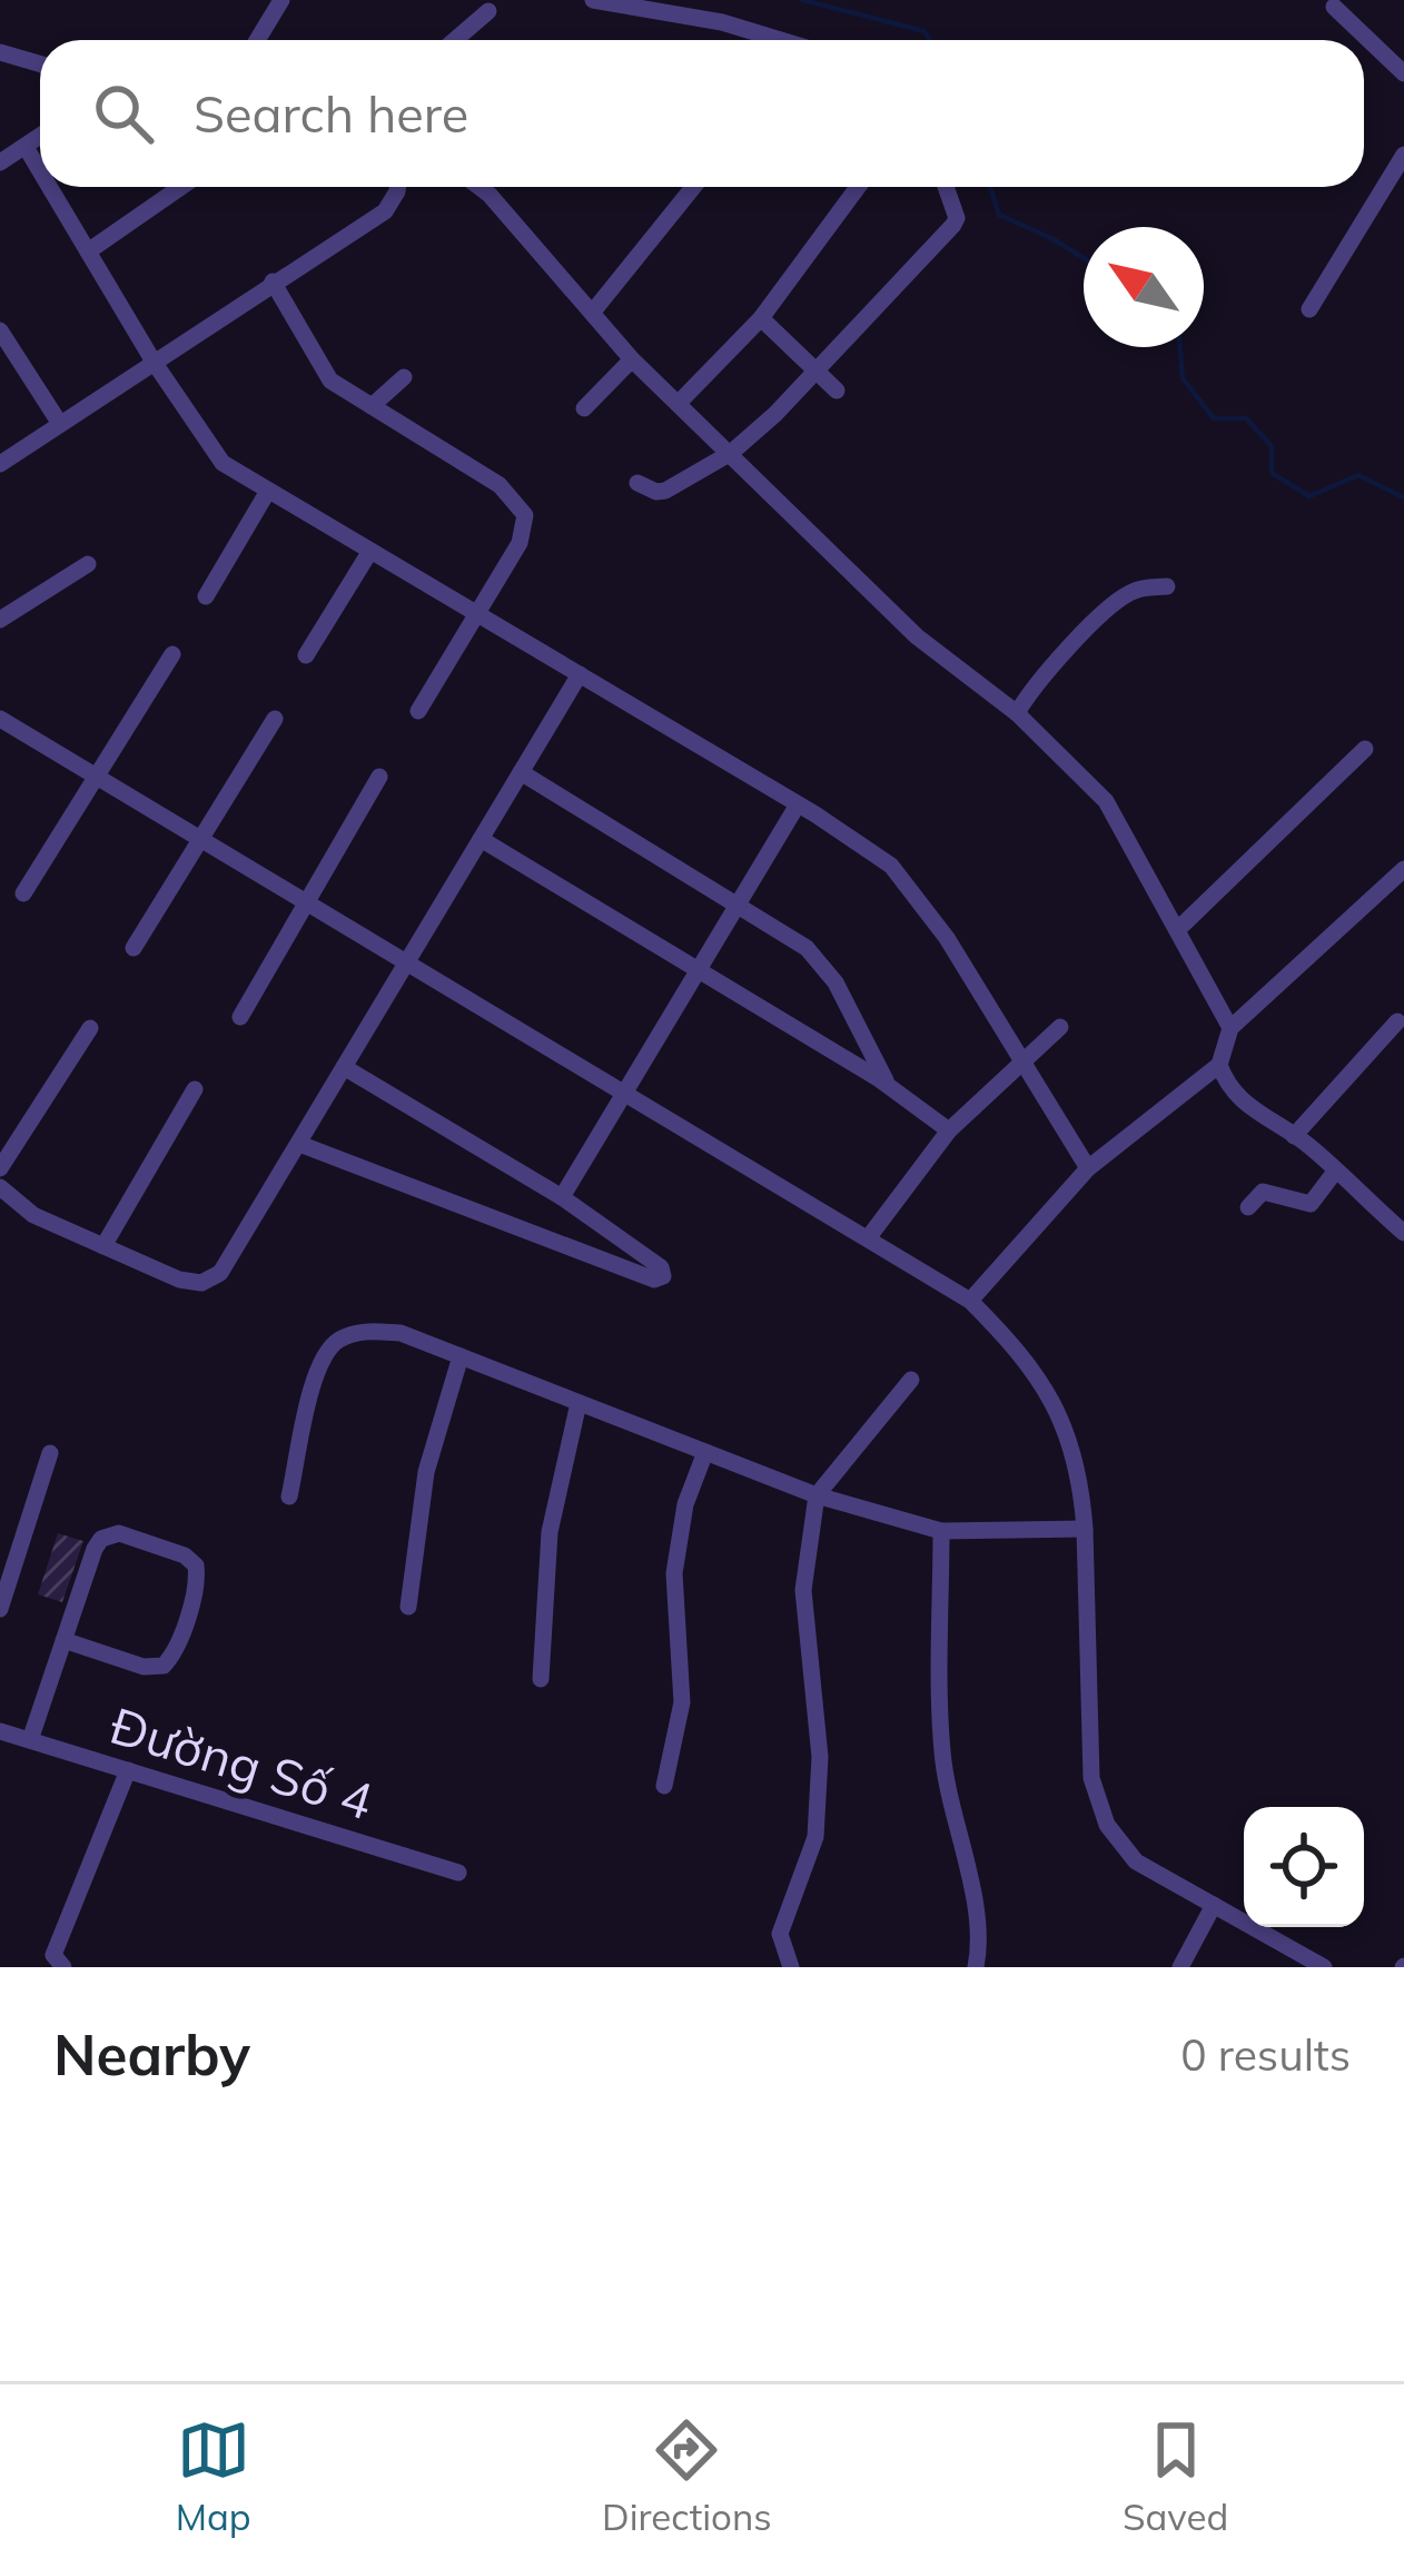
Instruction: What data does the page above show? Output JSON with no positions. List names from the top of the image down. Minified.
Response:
{"streets":{"street":["Đường Số 4"]},"north":"top left","page":{"search":"Search here","heading":["Nearby","0 results"],"nav":["Map","Directions","Saved"]}}
